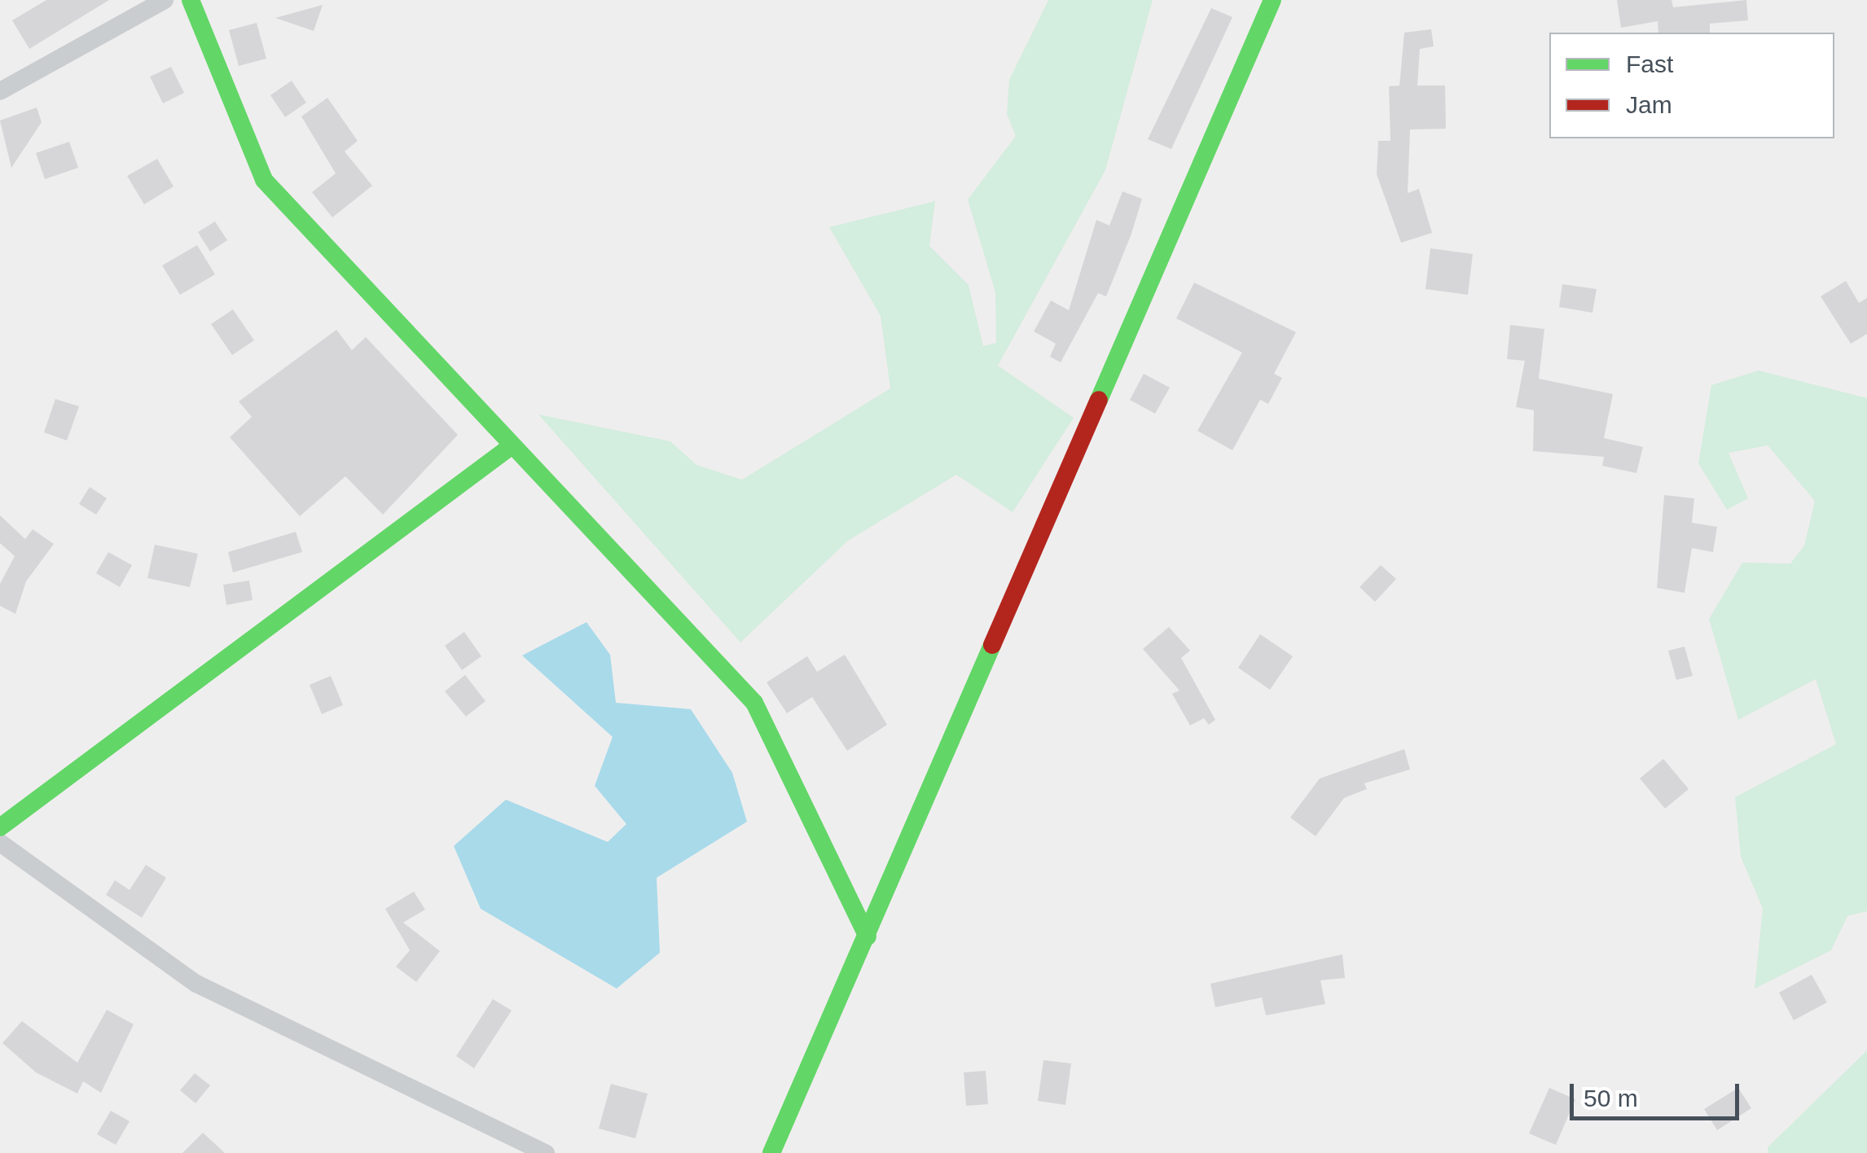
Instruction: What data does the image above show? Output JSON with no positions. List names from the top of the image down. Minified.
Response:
{"legend":["Fast","Jam"],"scale_bar":"50 m"}
